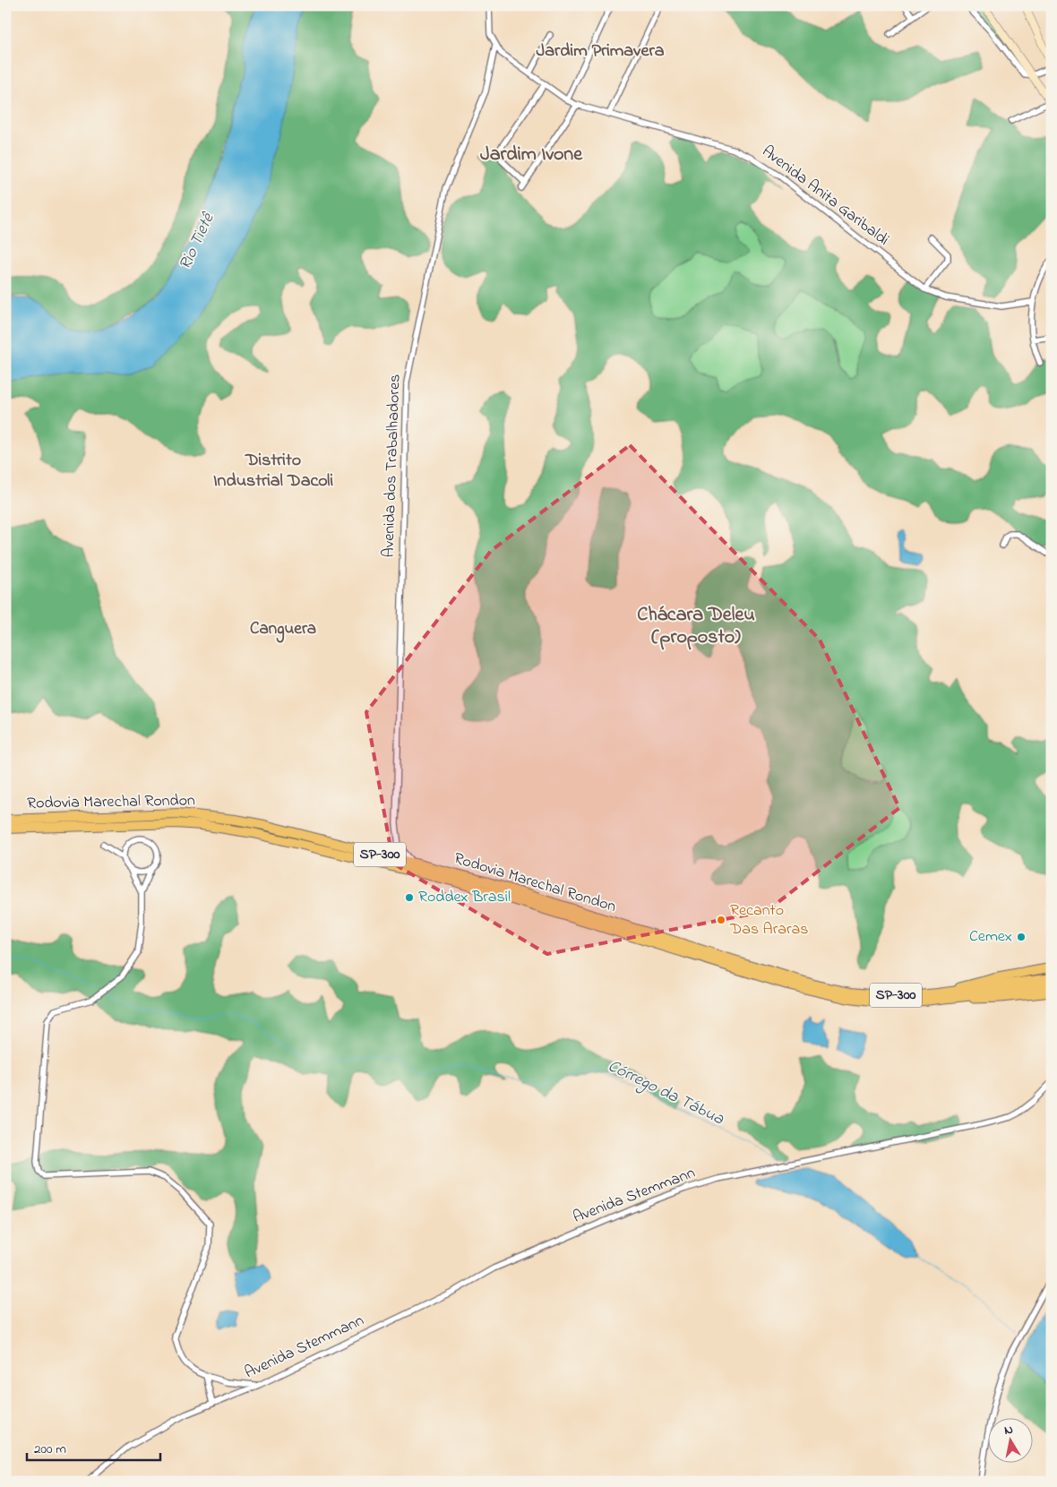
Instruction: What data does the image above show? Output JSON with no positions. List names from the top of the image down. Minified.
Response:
{"streets":{"highway":["Rodovia Marechal Rondon","SP-300"],"street":["Avenida Anita Garibaldi","Avenida dos Trabalhadores","Avenida Stemmann"]},"crossings":[["Avenida Anita Garibaldi","Avenida dos Trabalhadores"]],"districts":["Jardim Primavera","Jardim Ivone","Distrito Industrial Dacoli","Chácara Deleu (proposto)","Canguera"],"water":["Rio Tietê","Córrego da Tábua"],"places":["Roddex Brasil","Recanto Das Araras","Cemex"],"scale_bar":"200 m","north":"top"}
